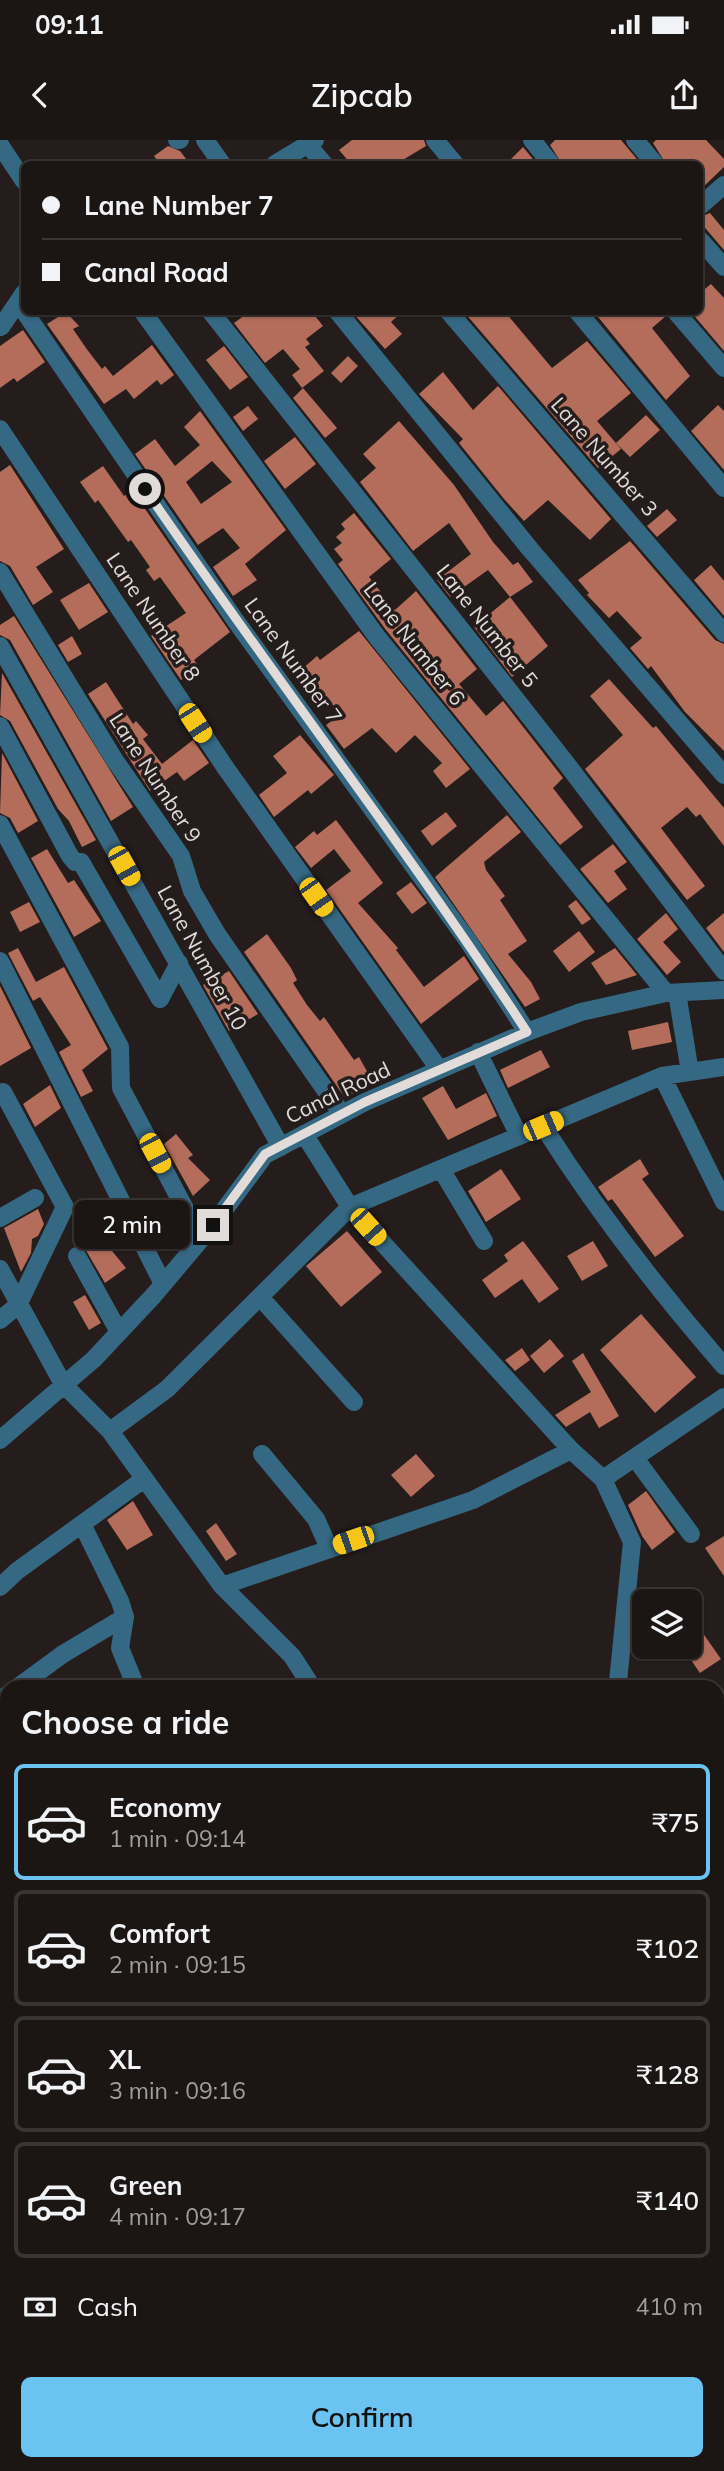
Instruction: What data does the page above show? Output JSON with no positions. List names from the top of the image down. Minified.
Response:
{"streets":{"street":["Lane Number 3","Lane Number 8","Lane Number 5","Lane Number 6","Lane Number 7","Lane Number 9","Lane Number 10","Canal Road"]},"crossings":[["Lane Number 8","Canal Road"],["Lane Number 6","Canal Road"],["Lane Number 7","Canal Road"],["Lane Number 9","Canal Road"],["Lane Number 10","Canal Road"]],"page":{"status":"09:11","header":"Zipcab","banner":["Lane Number 7","Canal Road"],"bubble":"2 min","heading":"Choose a ride","list":[{"name":"Economy","note":"1 min · 09:14","value":"₹75"},{"name":"Comfort","note":"2 min · 09:15","value":"₹102"},{"name":"XL","note":"3 min · 09:16","value":"₹128"},{"name":"Green","note":"4 min · 09:17","value":"₹140"}],"pay":["Cash","410 m"],"buttons":"Confirm"}}
